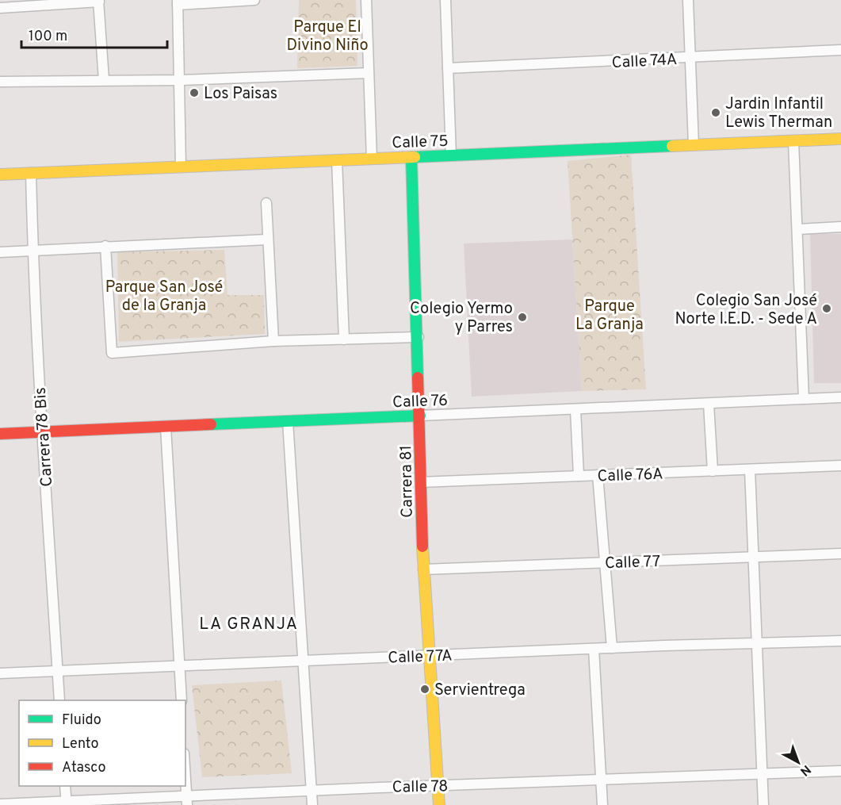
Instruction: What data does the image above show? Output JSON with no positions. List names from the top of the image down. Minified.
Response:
{"streets":{"street":["Calle 74A","Calle 75","Calle 76","Carrera 78 Bis","Calle 76A","Carrera 81","Calle 77","Calle 77A","Calle 78"]},"crossings":[["Calle 75","Carrera 78 Bis"],["Calle 75","Carrera 81"],["Calle 76","Carrera 78 Bis"],["Calle 76","Carrera 81"],["Carrera 78 Bis","Calle 77A"],["Calle 76A","Carrera 81"],["Carrera 81","Calle 77"],["Carrera 81","Calle 77A"],["Carrera 81","Calle 78"]],"districts":["LA GRANJA"],"parks":["Parque El Divino Niño","Parque San José de la Granja","Parque La Granja"],"places":["Los Paisas","Jardin Infantil Lewis Therman","Colegio San José Norte I.E.D. - Sede A","Colegio Yermo y Parres","Servientrega"],"legend":["Fluido","Lento","Atasco"],"scale_bar":"100 m","north":"bottom right"}
